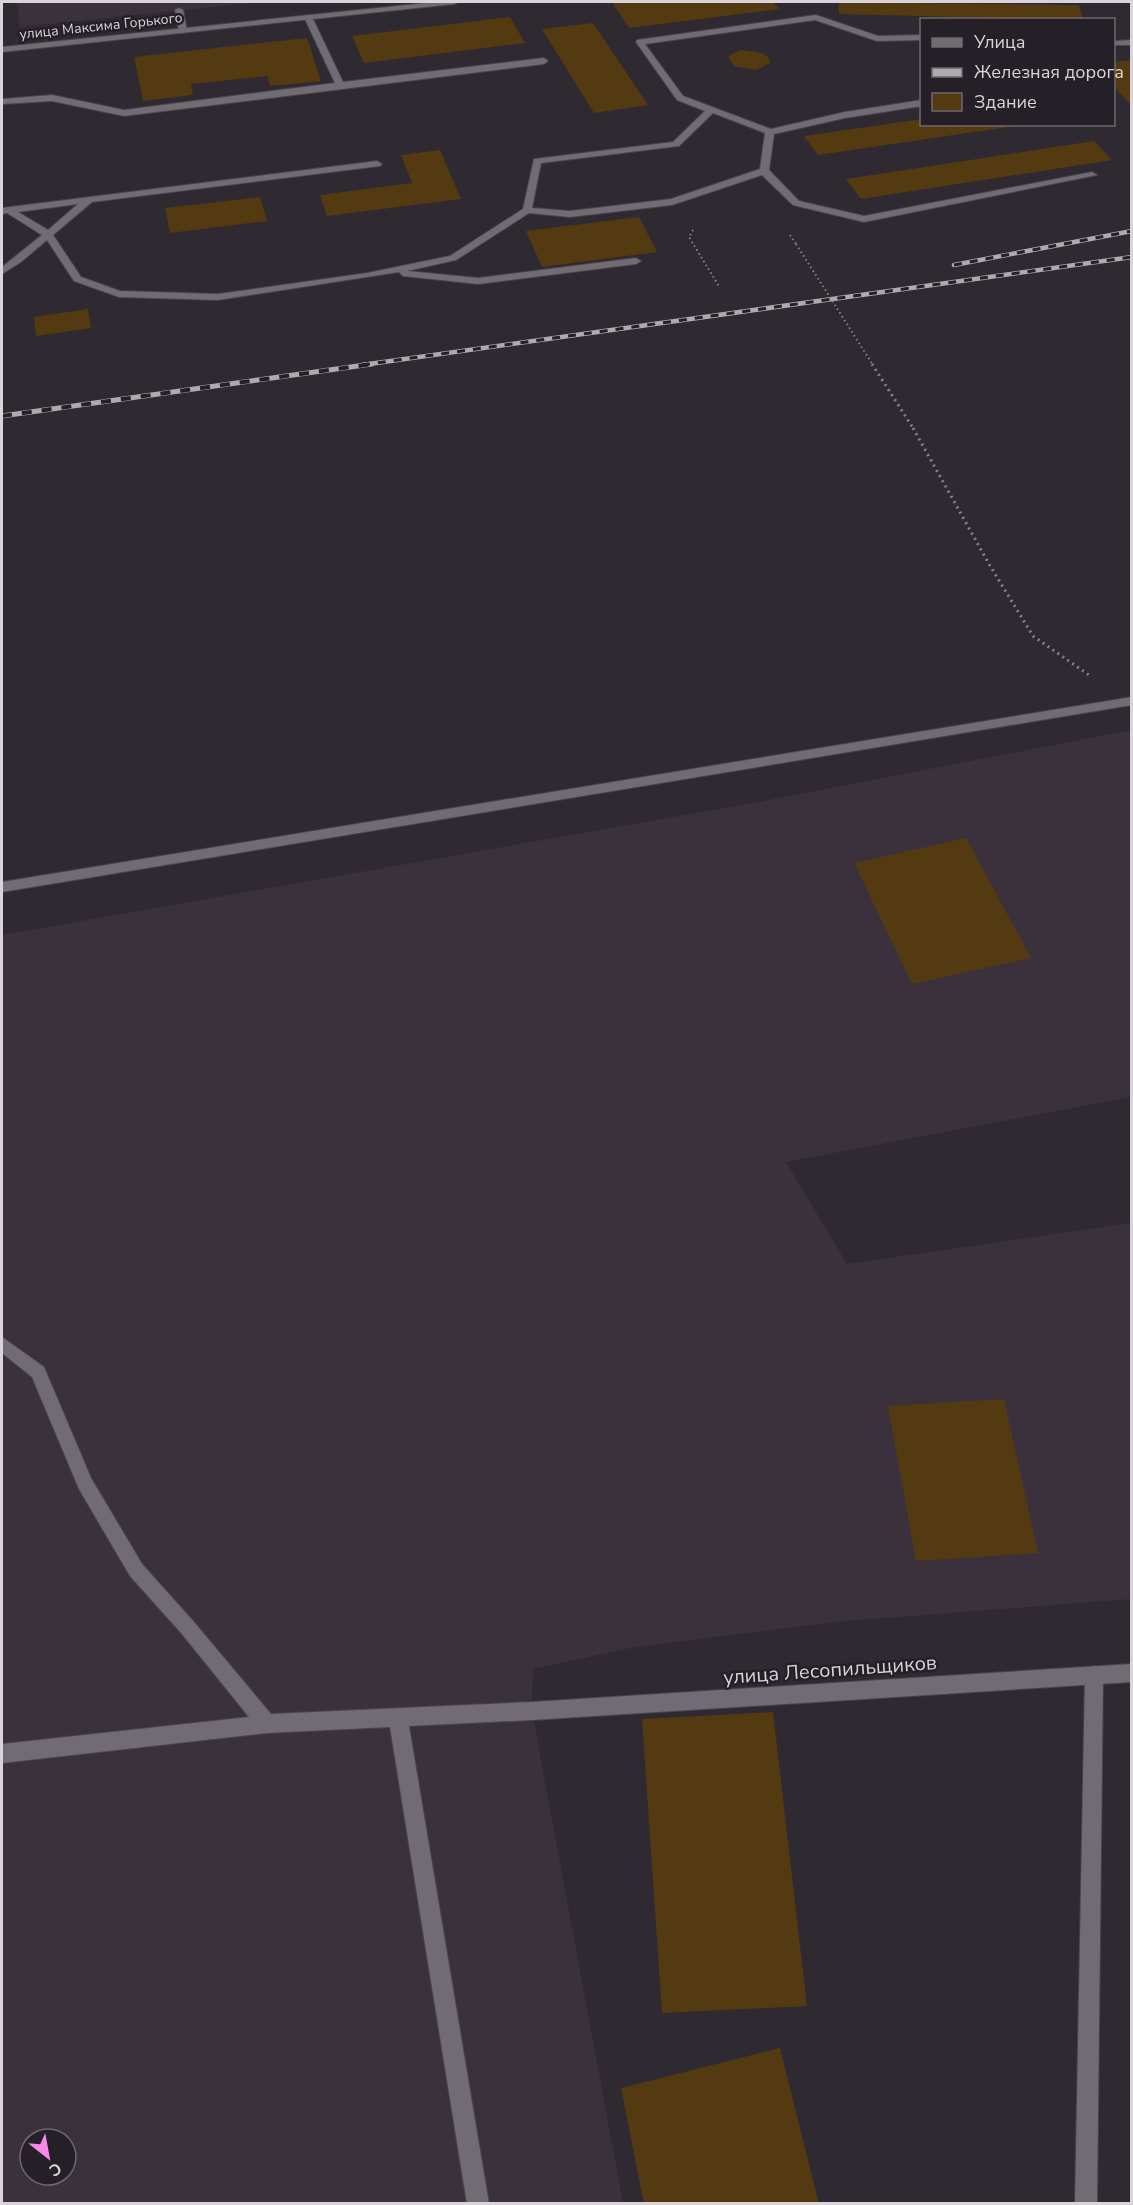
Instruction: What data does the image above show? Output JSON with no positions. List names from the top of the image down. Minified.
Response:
{"streets":{"street":["улица Максима Горького","улица Лесопильщиков"]},"legend":["Улица","Железная дорога","Здание"],"north":"bottom right"}
